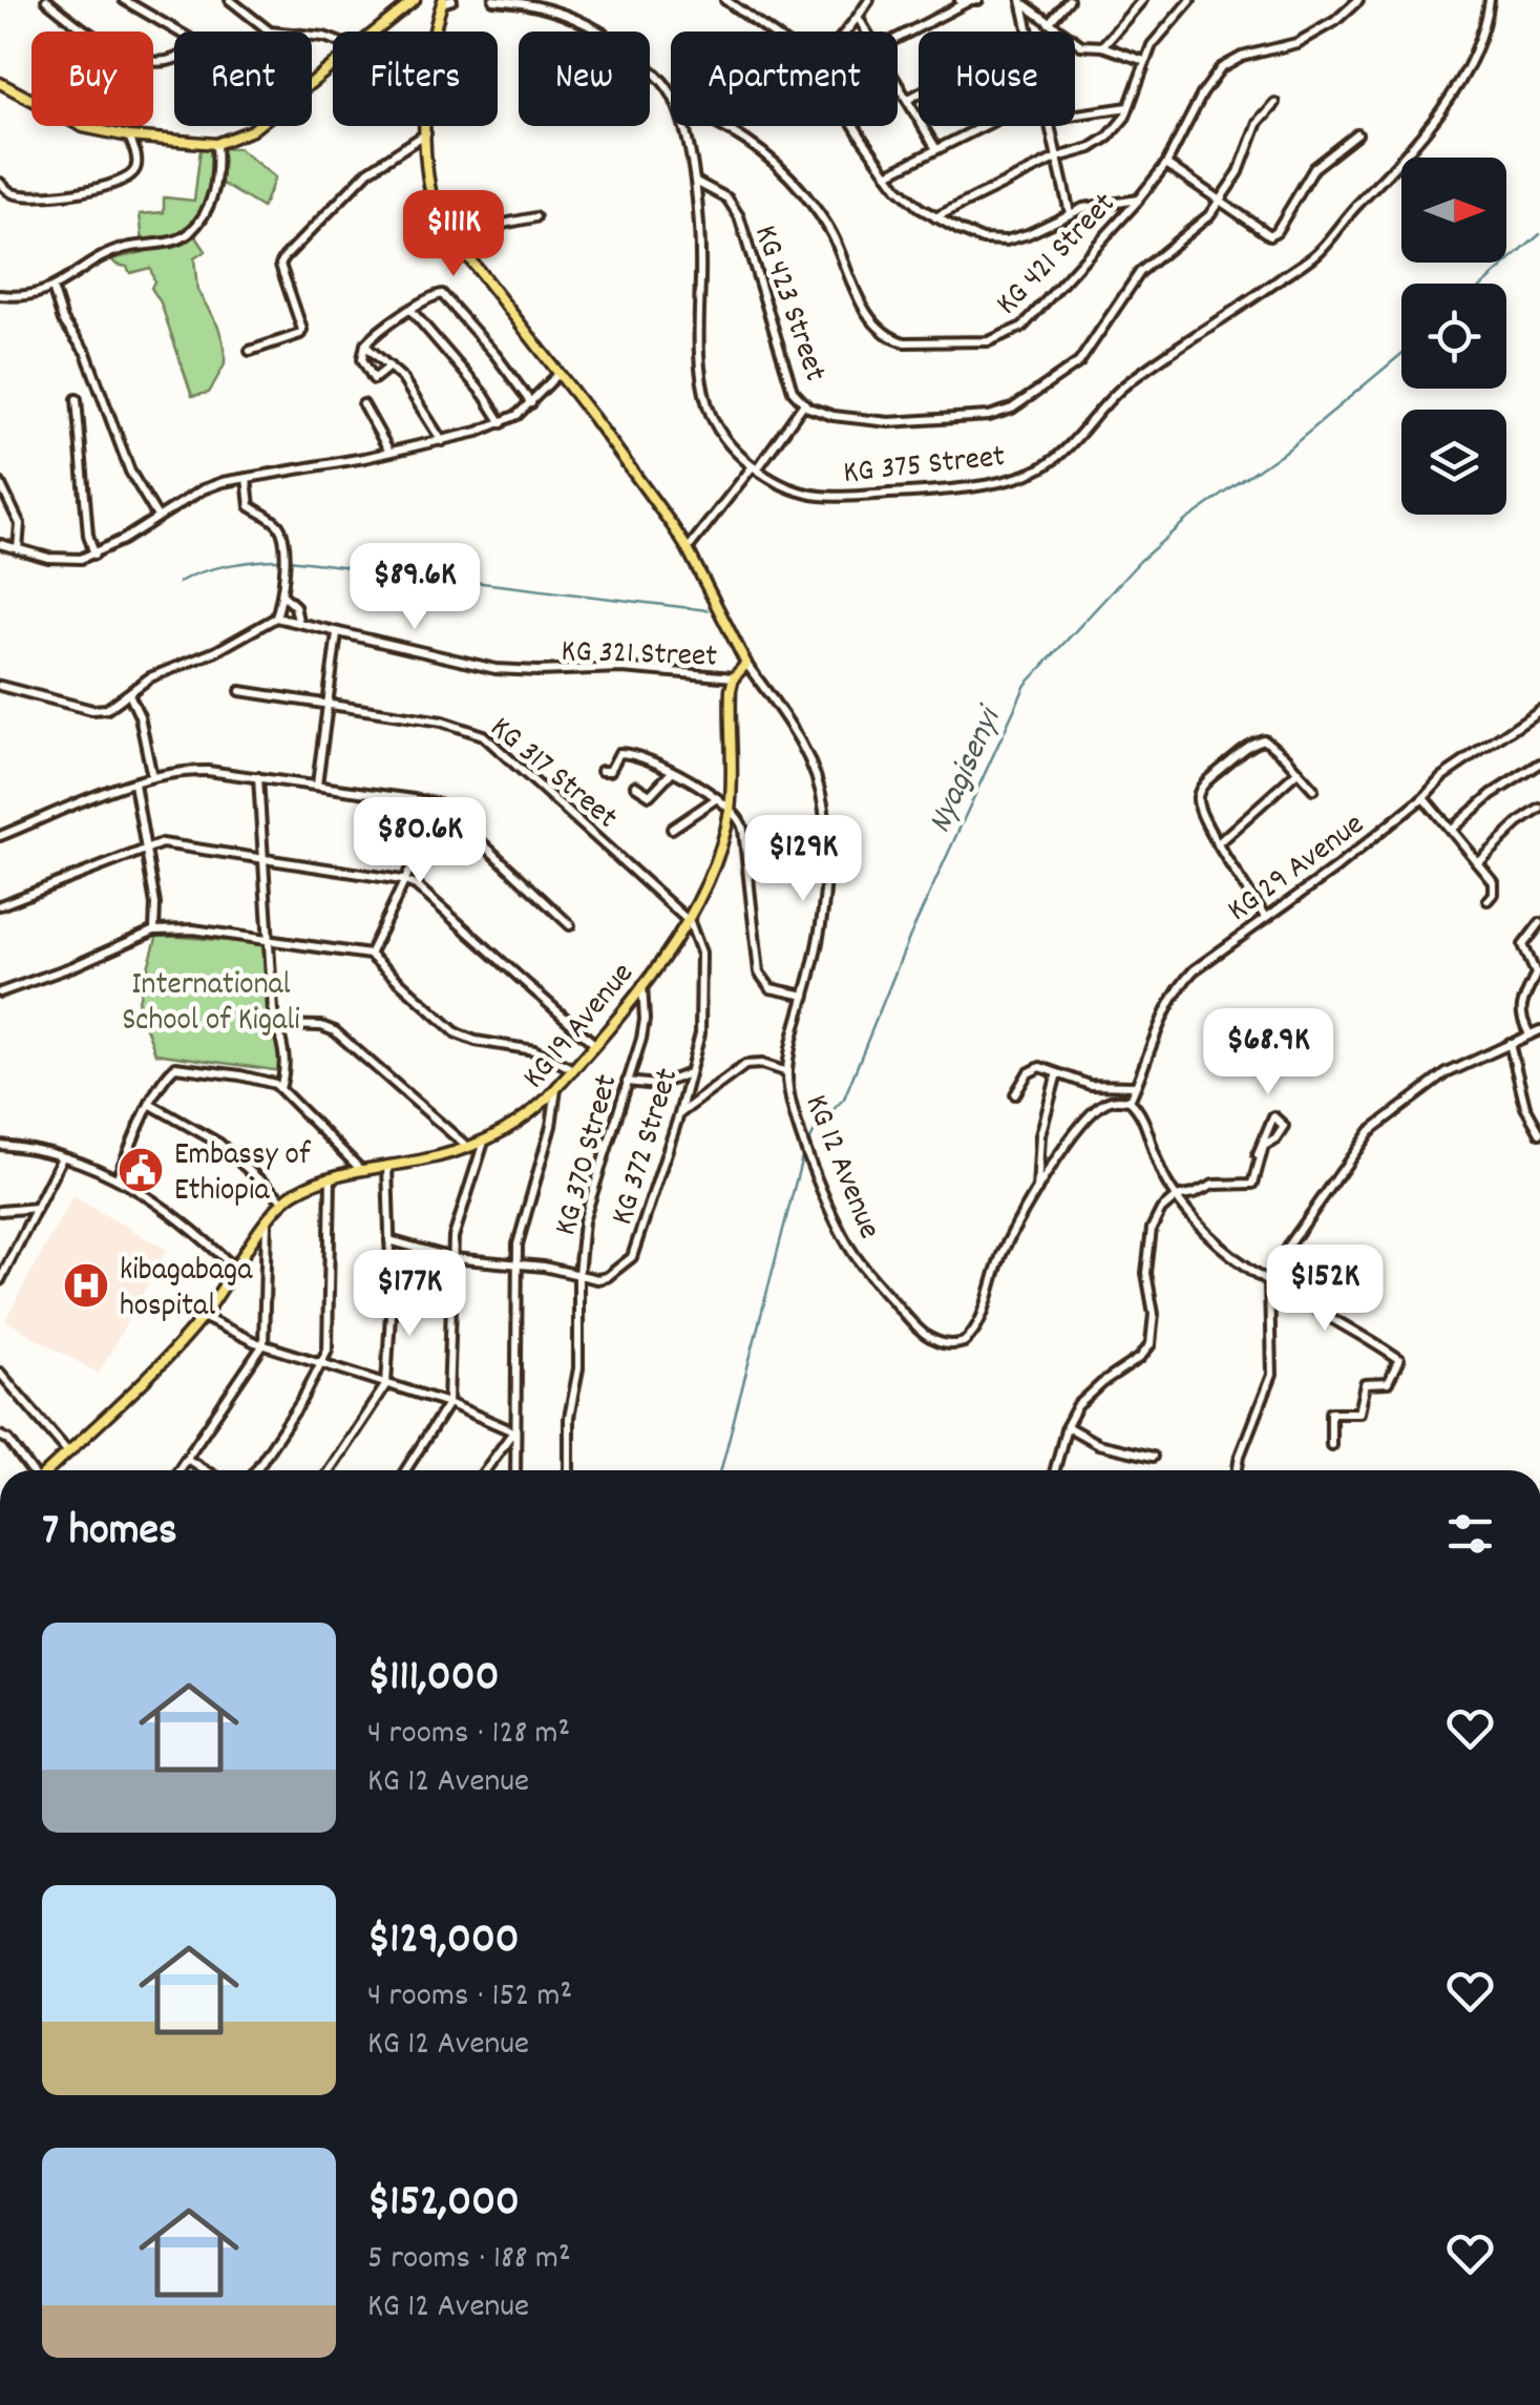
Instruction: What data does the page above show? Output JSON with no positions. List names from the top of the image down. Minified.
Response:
{"streets":{"main road":["KG 19 Avenue","KG 12 Avenue"],"street":["KG 421 Street","KG 423 Street","KG 375 Street","KG 321 Street","KG 317 Street","KG 29 Avenue","KG 372 Street","KG 370 Street"]},"crossings":[["KG 423 Street","KG 375 Street"],["KG 321 Street","KG 19 Avenue"],["KG 317 Street","KG 19 Avenue"],["KG 317 Street","KG 372 Street"],["KG 29 Avenue","KG 12 Avenue"],["KG 19 Avenue","KG 372 Street"],["KG 19 Avenue","KG 370 Street"],["KG 372 Street","KG 370 Street"]],"water":["Nyagisenyi"],"parks":["International School of Kigali"],"places":{"public building":["Embassy of Ethiopia"],"hospital":["kibagabaga hospital"]},"north":"right","page":{"chip":["Buy","Rent","Filters","New","Apartment","House"],"price":["$111K","$89.6K","$80.6K","$129K","$68.9K","$152K","$177K"],"heading":"7 homes","list":[{"name":"$111,000","note":"4 rooms · 128 m² · KG 12 Avenue"},{"name":"$129,000","note":"4 rooms · 152 m² · KG 12 Avenue"},{"name":"$152,000","note":"5 rooms · 188 m² · KG 12 Avenue"}]}}
